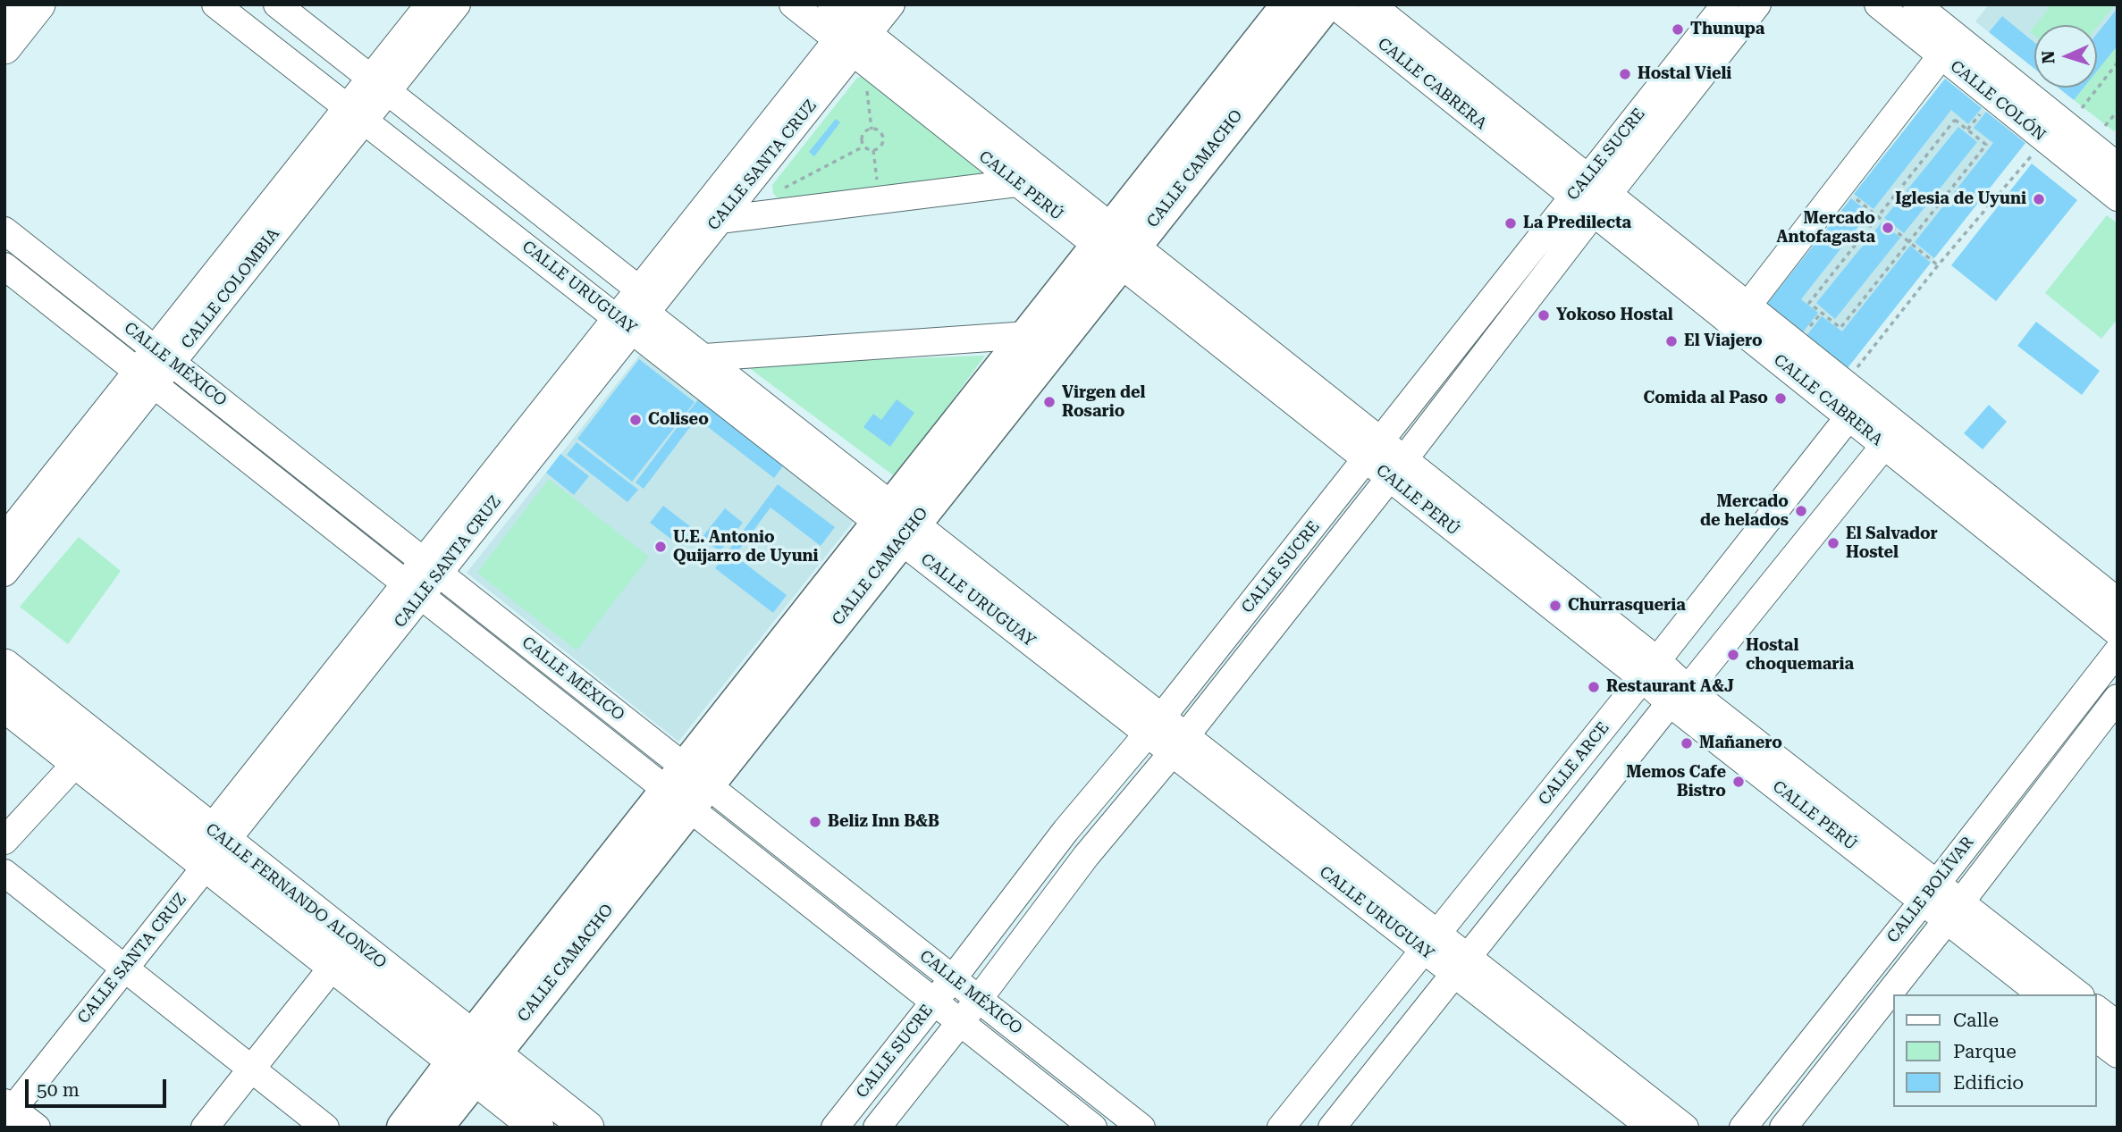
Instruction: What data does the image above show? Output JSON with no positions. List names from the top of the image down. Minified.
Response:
{"streets":{"highway":["CALLE CAMACHO"],"main road":["CALLE FERNANDO ALONZO"],"street":["CALLE CABRERA","CALLE COLÓN","CALLE SUCRE","CALLE SANTA CRUZ","CALLE PERÚ","CALLE URUGUAY","CALLE COLOMBIA","CALLE MÉXICO","CALLE ARCE","CALLE BOLÍVAR"]},"crossings":[["CALLE CABRERA","CALLE SUCRE"],["CALLE CABRERA","CALLE ARCE"],["CALLE SUCRE","CALLE PERÚ"],["CALLE SUCRE","CALLE URUGUAY"],["CALLE SUCRE","CALLE MÉXICO"],["CALLE SANTA CRUZ","CALLE PERÚ"],["CALLE SANTA CRUZ","CALLE URUGUAY"],["CALLE SANTA CRUZ","CALLE MÉXICO"],["CALLE SANTA CRUZ","CALLE FERNANDO ALONZO"],["CALLE CAMACHO","CALLE PERÚ"],["CALLE CAMACHO","CALLE URUGUAY"],["CALLE CAMACHO","CALLE MÉXICO"],["CALLE CAMACHO","CALLE FERNANDO ALONZO"],["CALLE PERÚ","CALLE ARCE"],["CALLE PERÚ","CALLE BOLÍVAR"],["CALLE URUGUAY","CALLE COLOMBIA"],["CALLE URUGUAY","CALLE ARCE"],["CALLE COLOMBIA","CALLE MÉXICO"]],"places":["Thunupa","Hostal Vieli","Iglesia de Uyuni","La Predilecta","Mercado Antofagasta","Yokoso Hostal","El Viajero","Comida al Paso","Virgen del Rosario","Coliseo","Mercado de helados","El Salvador Hostel","U.E. Antonio Quijarro de Uyuni","Churrasqueria","Hostal choquemaria","Restaurant A&J","Mañanero","Memos Cafe Bistro","Beliz Inn B&B"],"legend":["Calle","Parque","Edificio"],"scale_bar":"50 m","north":"left"}
